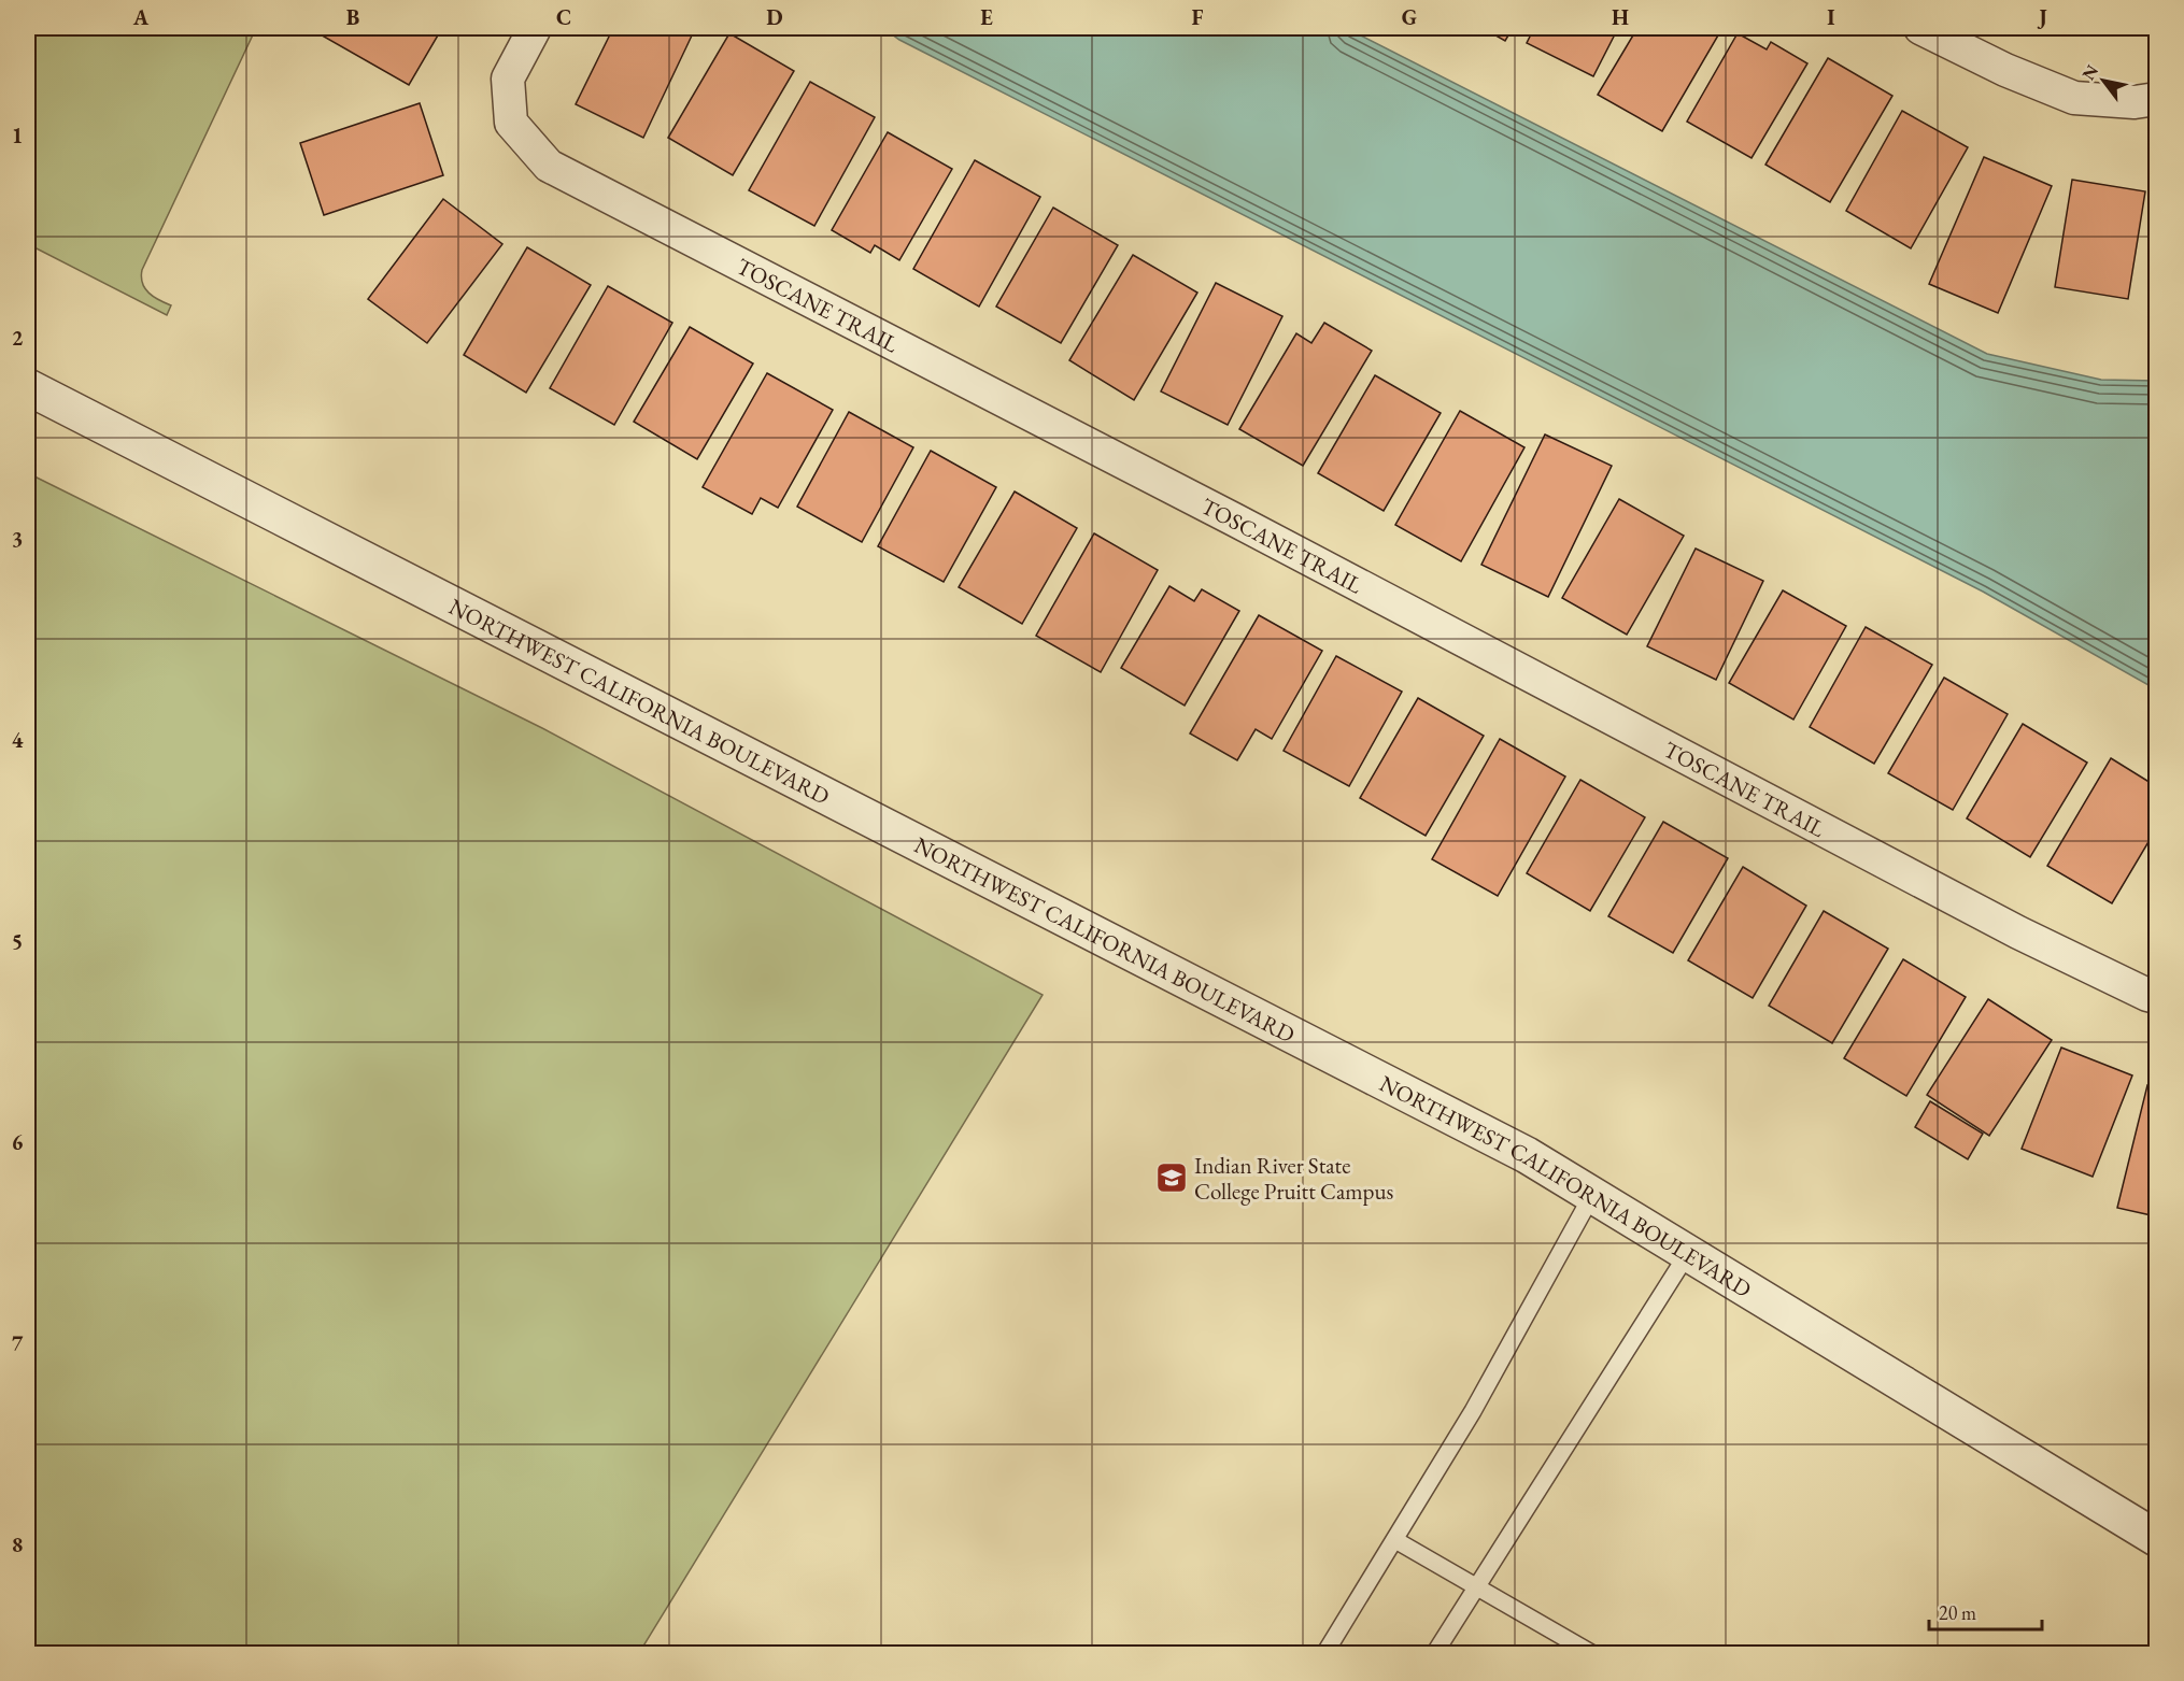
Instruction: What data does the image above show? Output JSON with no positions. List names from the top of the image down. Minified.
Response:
{"streets":{"street":["TOSCANE TRAIL","NORTHWEST CALIFORNIA BOULEVARD"]},"places":{"school or university":["Indian River State College Pruitt Campus"]},"scale_bar":"20 m","north":"top left","grid":{"columns":["A","B","C","D","E","F","G","H","I","J"],"rows":["1","2","3","4","5","6","7","8"]}}
